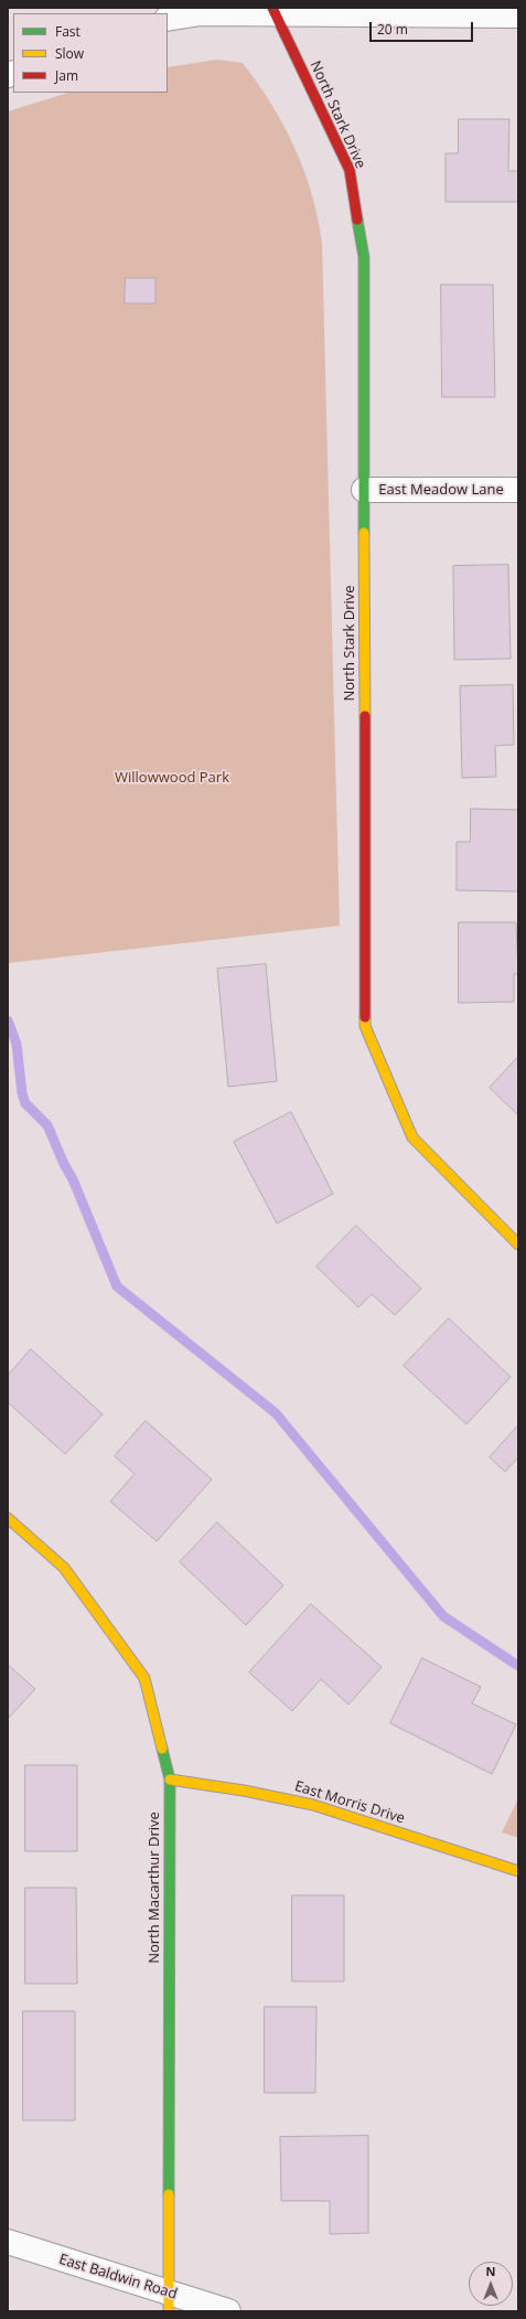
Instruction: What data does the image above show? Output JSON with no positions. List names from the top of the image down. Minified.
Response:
{"streets":{"street":["North Stark Drive","East Meadow Lane","East Morris Drive","North Macarthur Drive","East Baldwin Road"]},"crossings":[["North Stark Drive","East Meadow Lane"],["East Morris Drive","North Macarthur Drive"],["North Macarthur Drive","East Baldwin Road"]],"parks":["Willowwood Park"],"legend":["Fast","Slow","Jam"],"scale_bar":"20 m","north":"top"}
